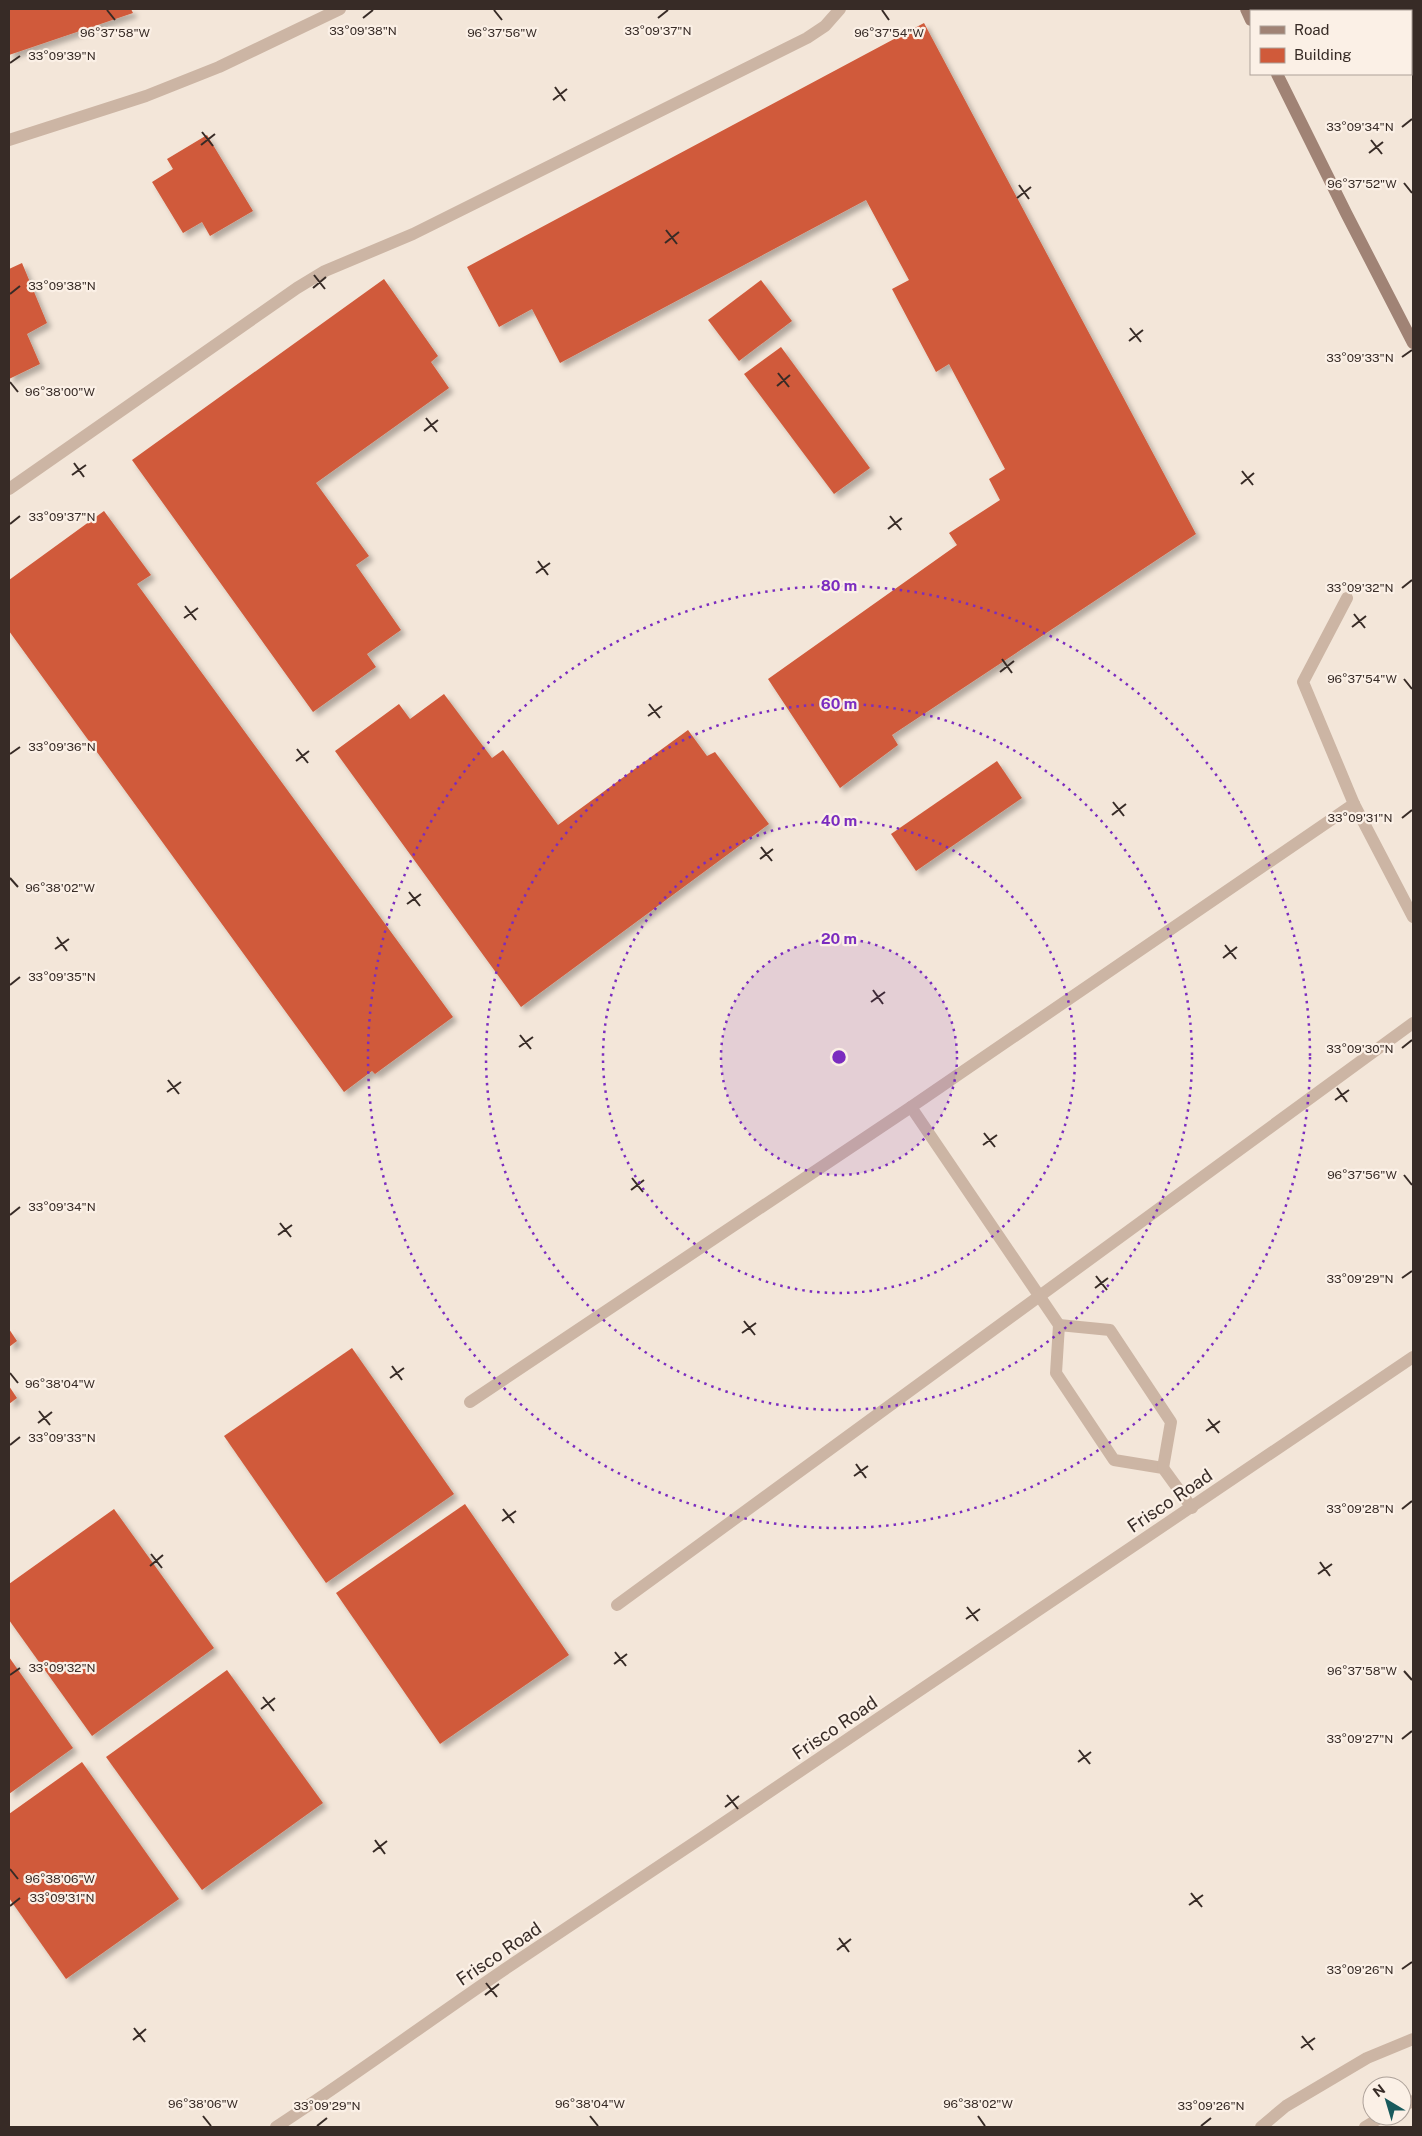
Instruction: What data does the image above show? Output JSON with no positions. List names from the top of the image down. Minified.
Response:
{"streets":{"street":["Frisco Road"]},"legend":["Road","Building"],"north":"top left","coordinates":["33°09'38\"N","33°09'37\"N","96°37'58\"W","96°37'56\"W","96°37'54\"W","33°09'39\"N","33°09'34\"N","96°37'52\"W","33°09'33\"N","96°38'00\"W","33°09'32\"N","33°09'36\"N","33°09'31\"N","96°38'02\"W","33°09'35\"N","33°09'30\"N","33°09'29\"N","96°38'04\"W","33°09'28\"N","33°09'27\"N","96°38'06\"W","33°09'26\"N"],"rings":["80 m","60 m","40 m","20 m"]}
